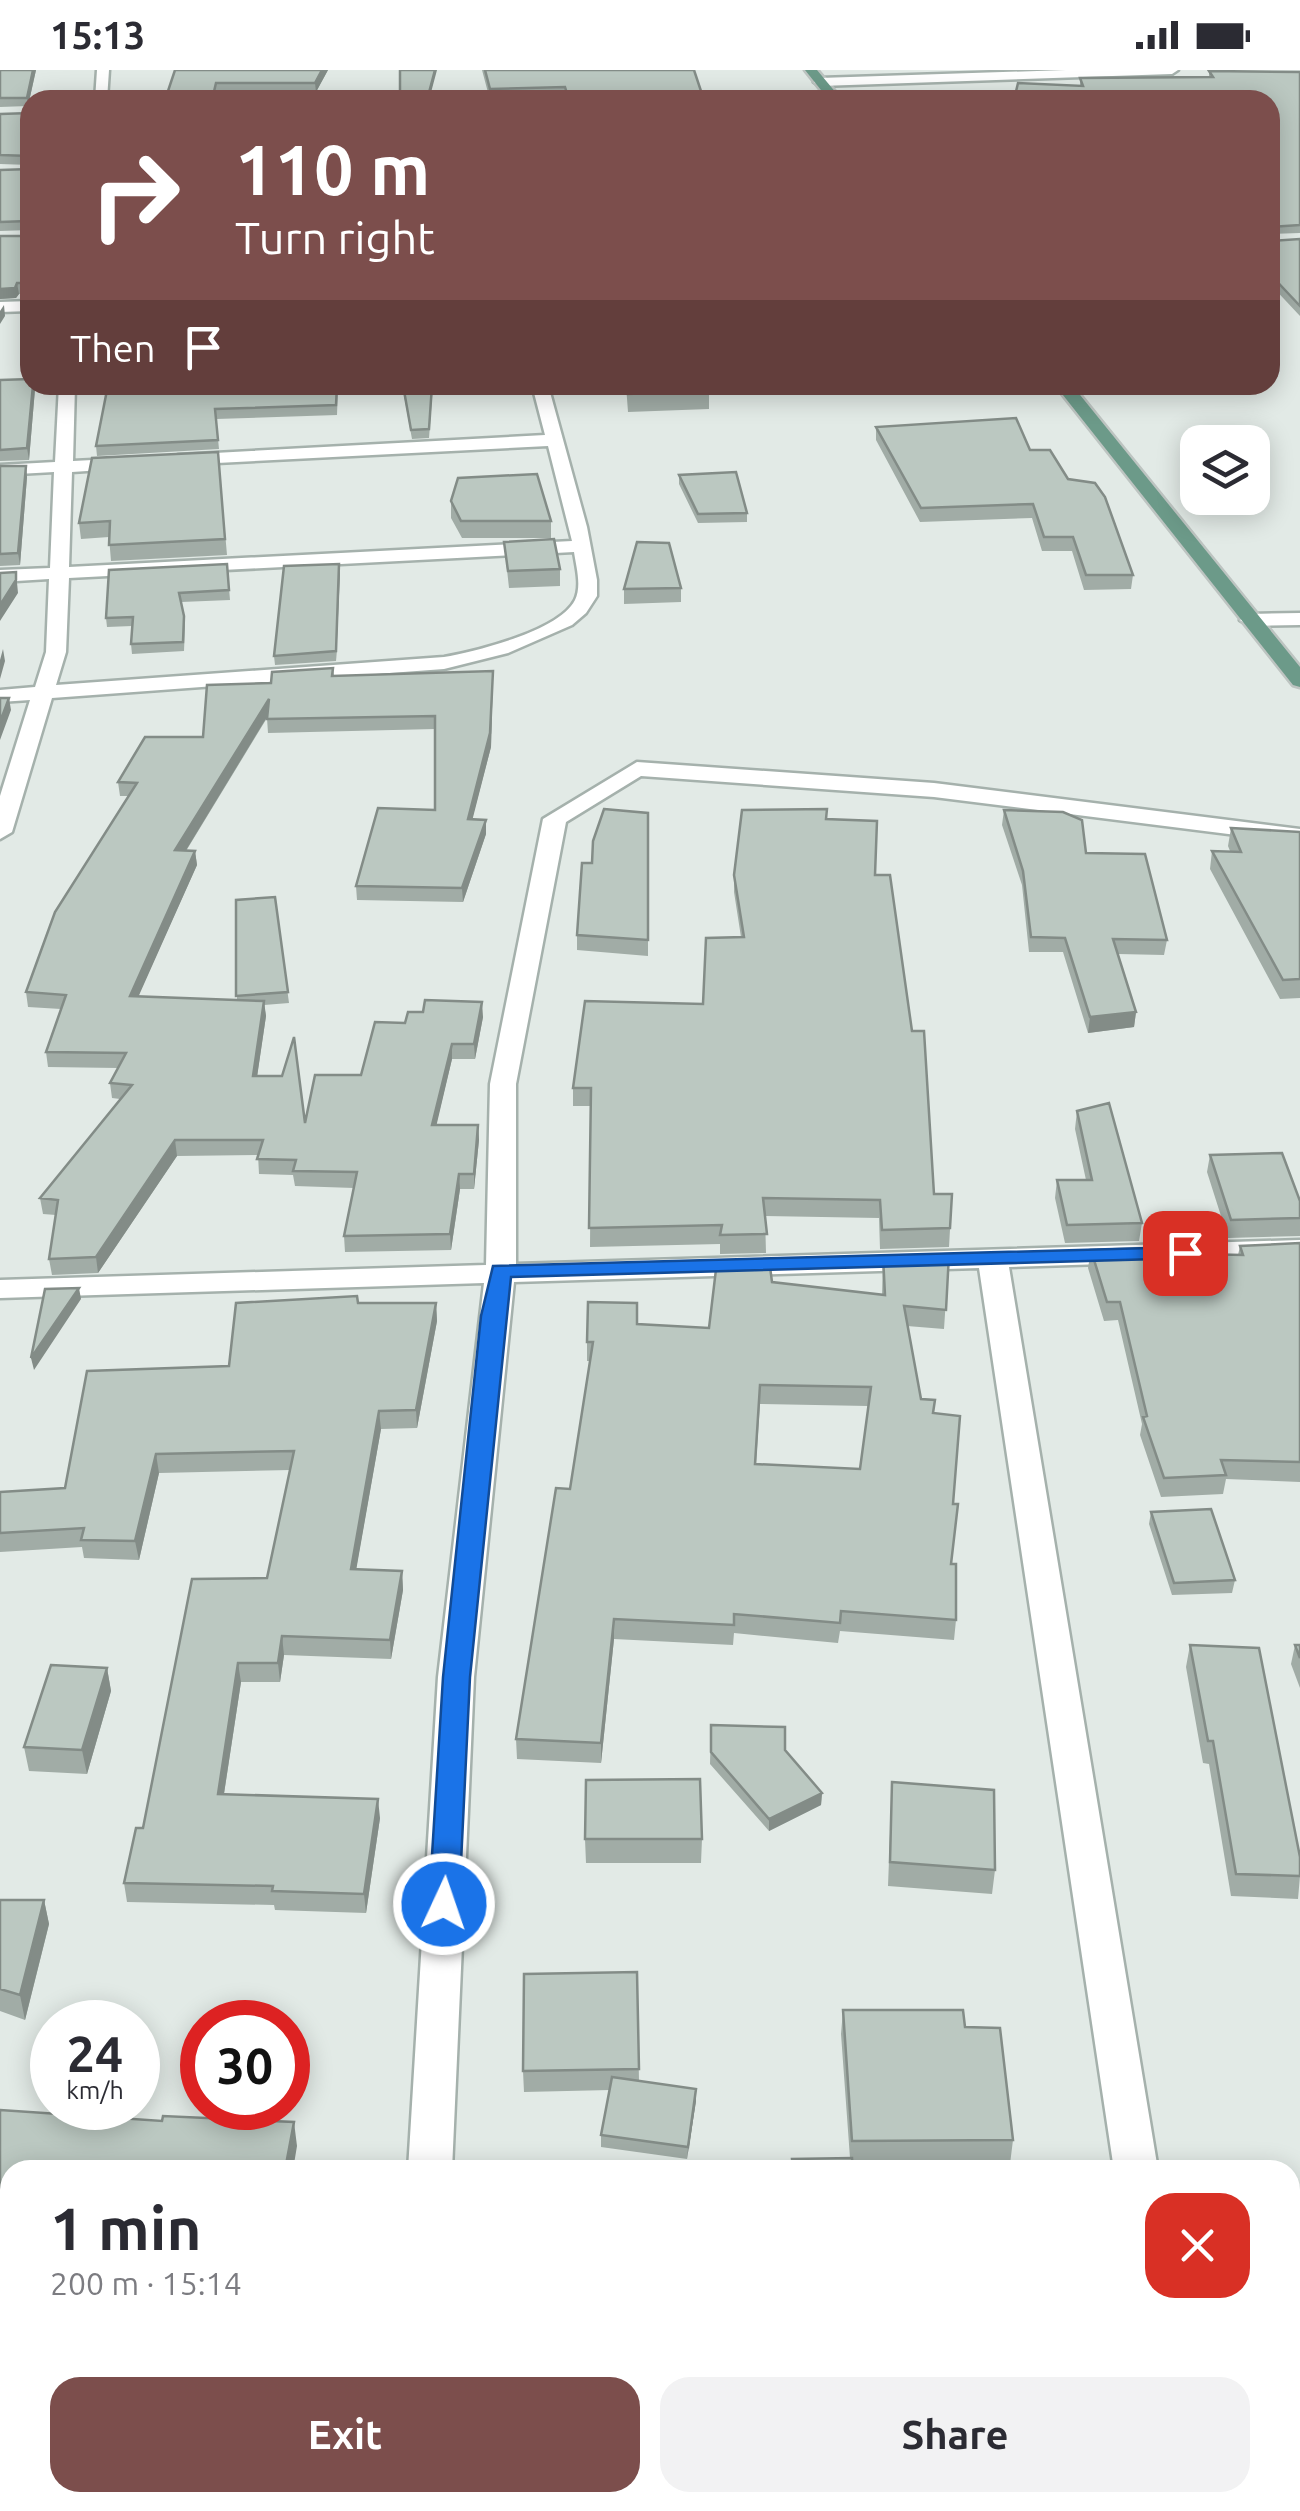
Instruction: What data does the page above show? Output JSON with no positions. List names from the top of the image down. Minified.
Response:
{"page":{"status":"15:13","turn":["110 m","Turn right"],"then":"Then","speed":"24 km/h","limit":"30","heading":["1 min","200 m · 15:14"],"buttons":["Exit","Share"]}}
